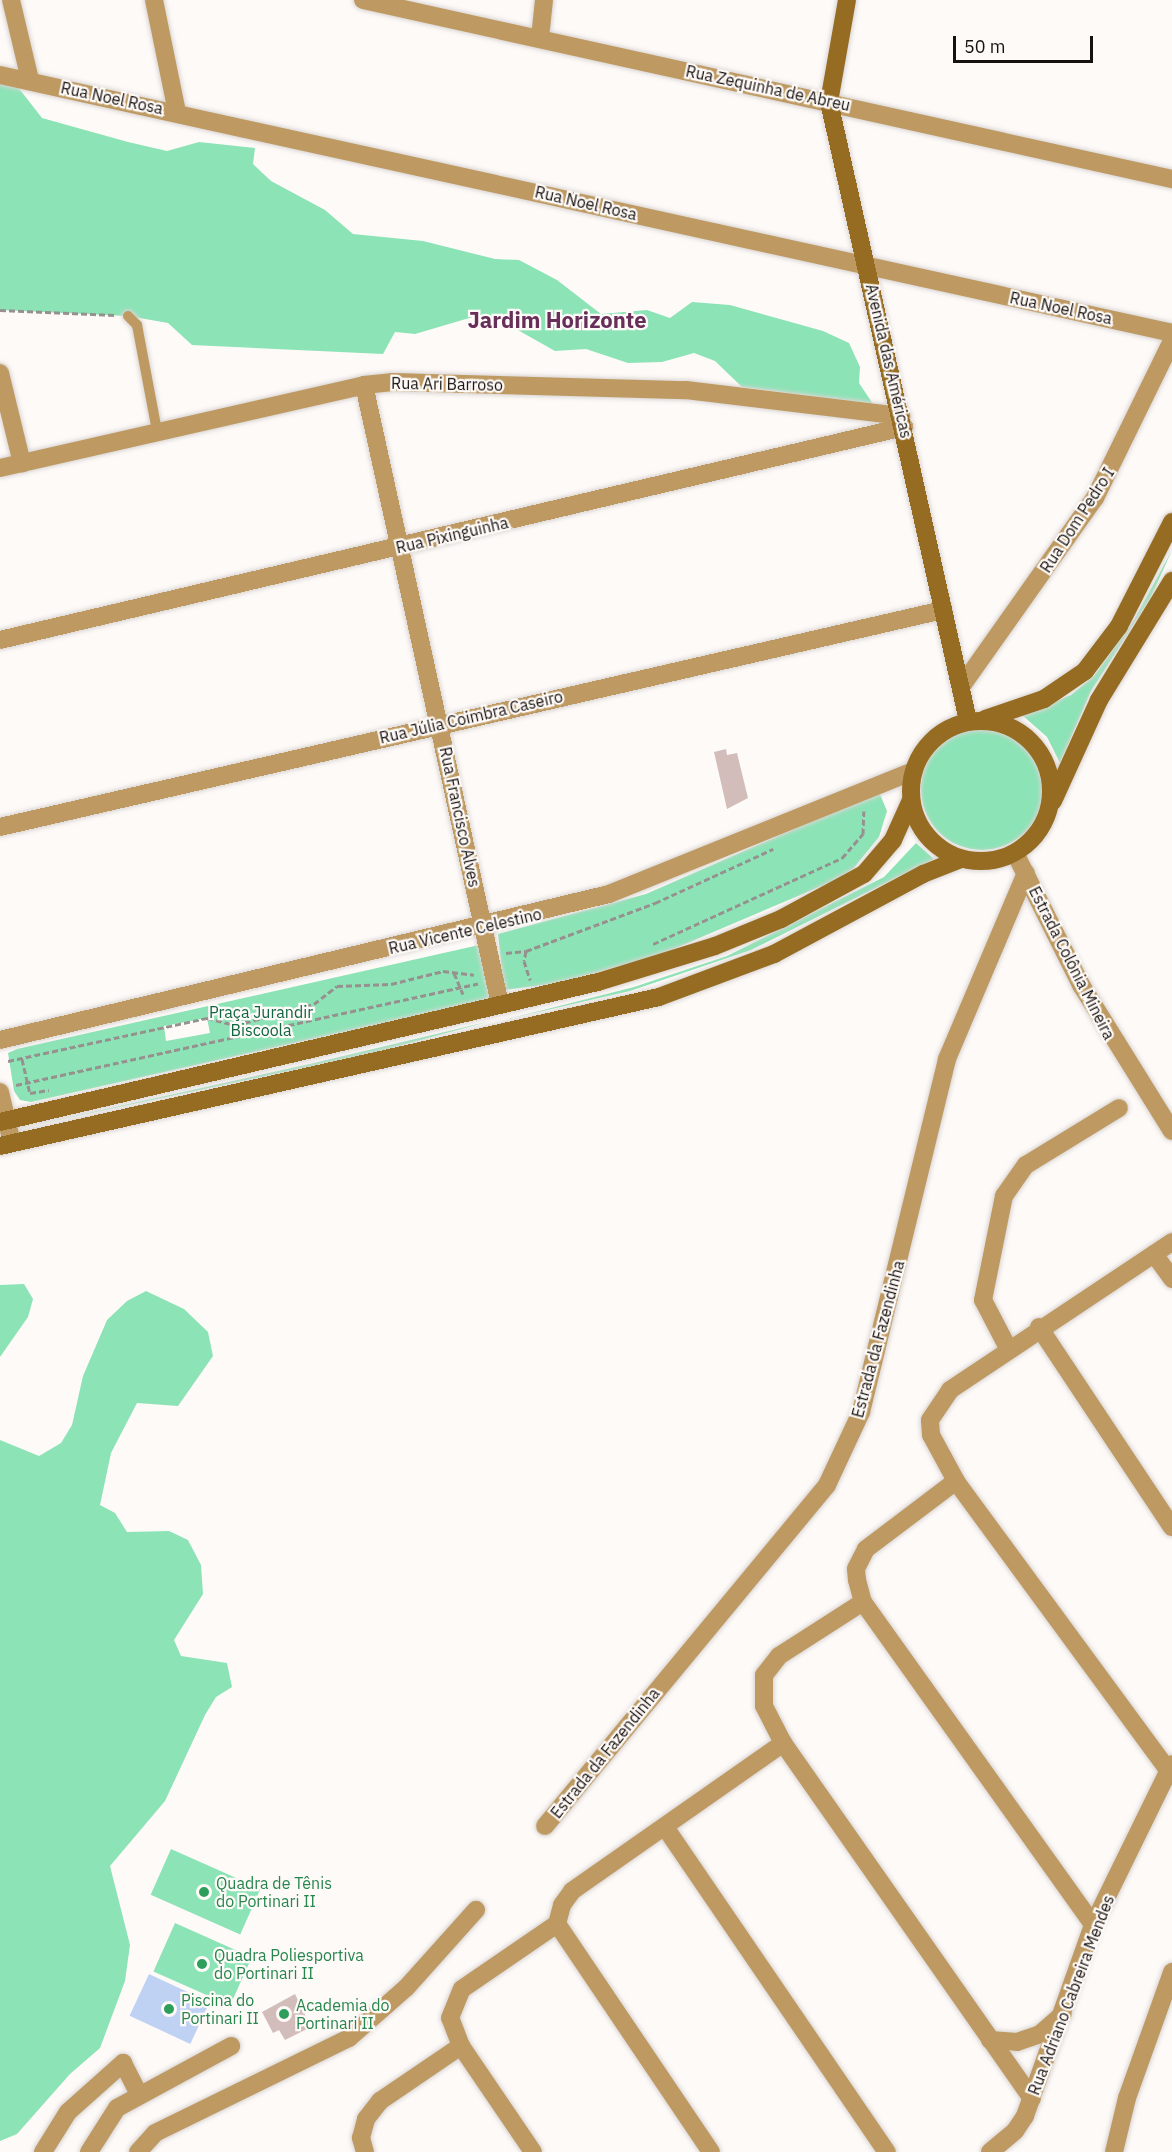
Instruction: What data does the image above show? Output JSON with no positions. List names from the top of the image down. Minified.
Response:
{"streets":{"main road":["Avenida das Américas"],"street":["Rua Zequinha de Abreu","Rua Noel Rosa","Rua Ari Barroso","Rua Dom Pedro I","Rua Pixinguinha","Rua Júlia Coimbra Caseiro","Rua Francisco Alves","Rua Vicente Celestino","Estrada Colônia Mineira","Estrada da Fazendinha","Rua Adriano Cabreira Mendes"]},"crossings":[["Rua Zequinha de Abreu","Avenida das Américas"],["Rua Noel Rosa","Avenida das Américas"],["Avenida das Américas","Rua Ari Barroso"],["Avenida das Américas","Rua Dom Pedro I"],["Avenida das Américas","Rua Pixinguinha"],["Avenida das Américas","Rua Júlia Coimbra Caseiro"],["Avenida das Américas","Rua Vicente Celestino"],["Avenida das Américas","Estrada Colônia Mineira"],["Rua Ari Barroso","Rua Pixinguinha"],["Rua Ari Barroso","Rua Francisco Alves"],["Rua Pixinguinha","Rua Francisco Alves"],["Rua Júlia Coimbra Caseiro","Rua Francisco Alves"],["Rua Francisco Alves","Rua Vicente Celestino"],["Rua Vicente Celestino","Estrada Colônia Mineira"],["Estrada Colônia Mineira","Estrada da Fazendinha"]],"districts":["Jardim Horizonte"],"parks":["Praça Jurandir Biscoola"],"places":["Quadra de Tênis do Portinari II","Quadra Poliesportiva do Portinari II","Piscina do Portinari II","Academia do Portinari II"],"scale_bar":"50 m"}
